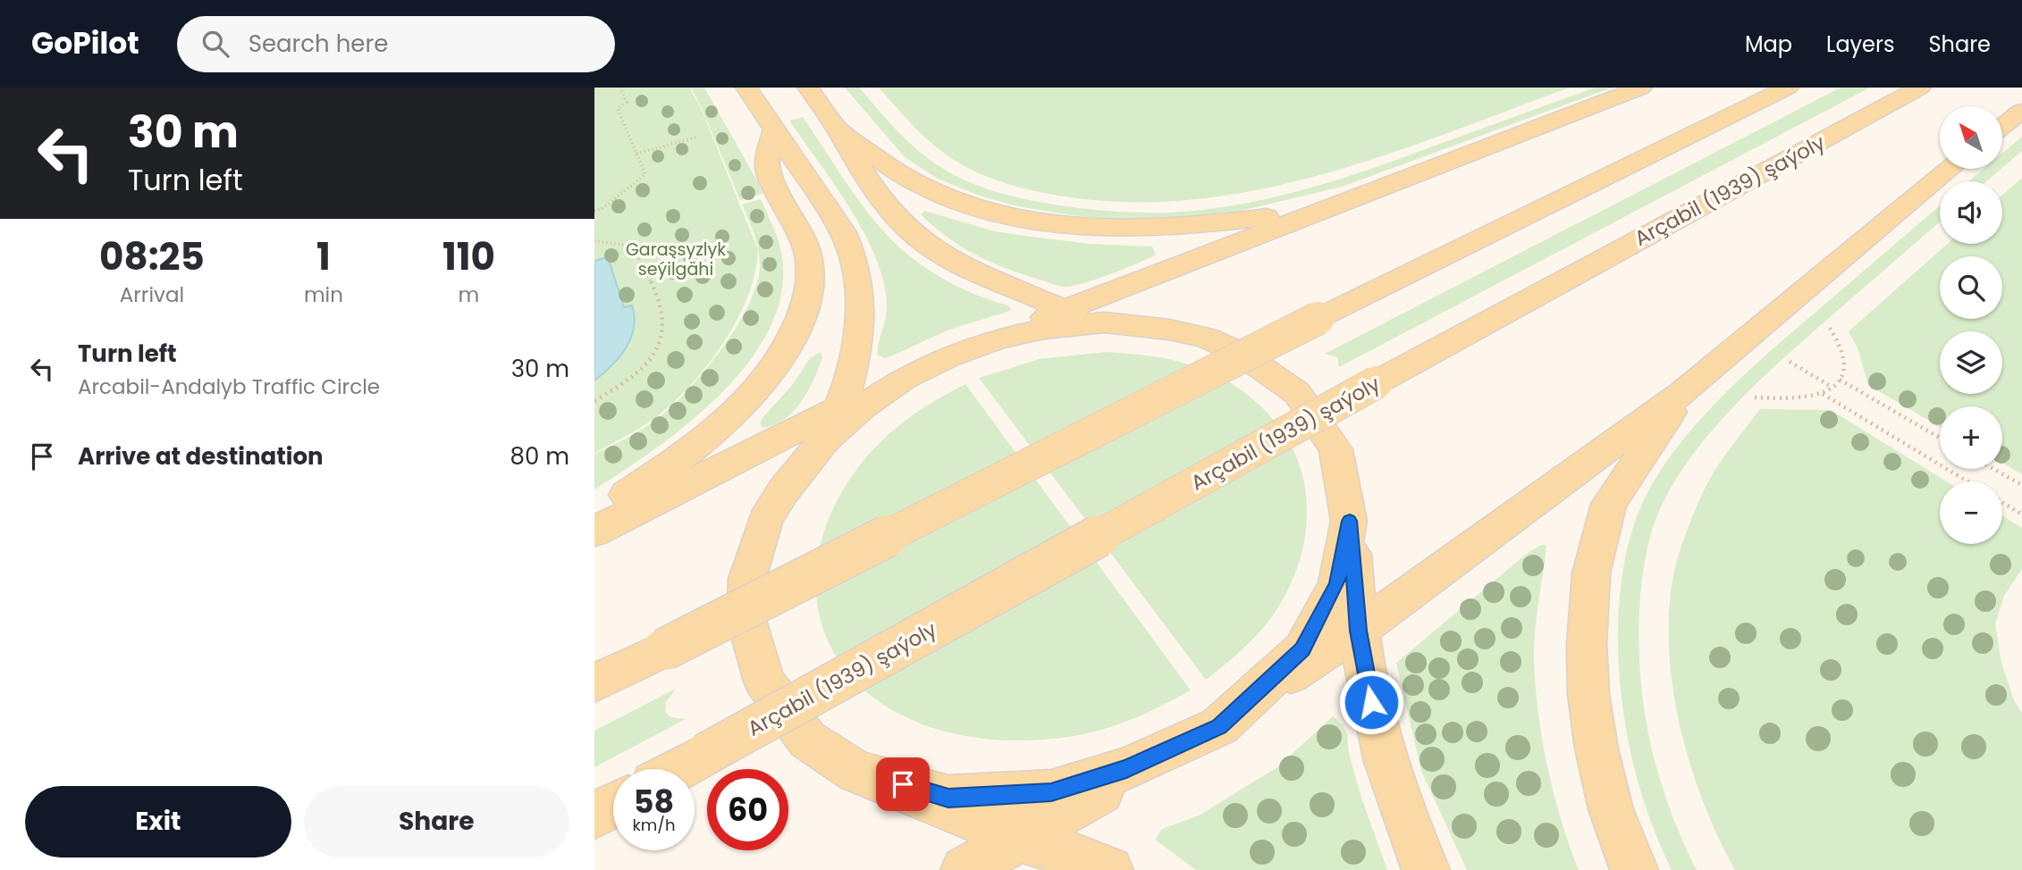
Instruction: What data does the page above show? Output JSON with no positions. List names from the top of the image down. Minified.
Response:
{"streets":{"main road":["Arçabil (1939) şaýoly"]},"parks":["Garaşsyzlyk seýilgähi"],"north":"top left","page":{"header":"GoPilot","search":"Search here","nav":["Map","Layers","Share"],"turn":["30 m","Turn left"],"map_buttons":["+","−"],"eta":["08:25","Arrival","1","min","110","m"],"list":[{"name":"Turn left","note":"Arcabil-Andalyb Traffic Circle","value":"30 m"},{"name":"Arrive at destination","value":"80 m"}],"speed":"58 km/h","limit":"60","buttons":["Exit","Share"]}}
